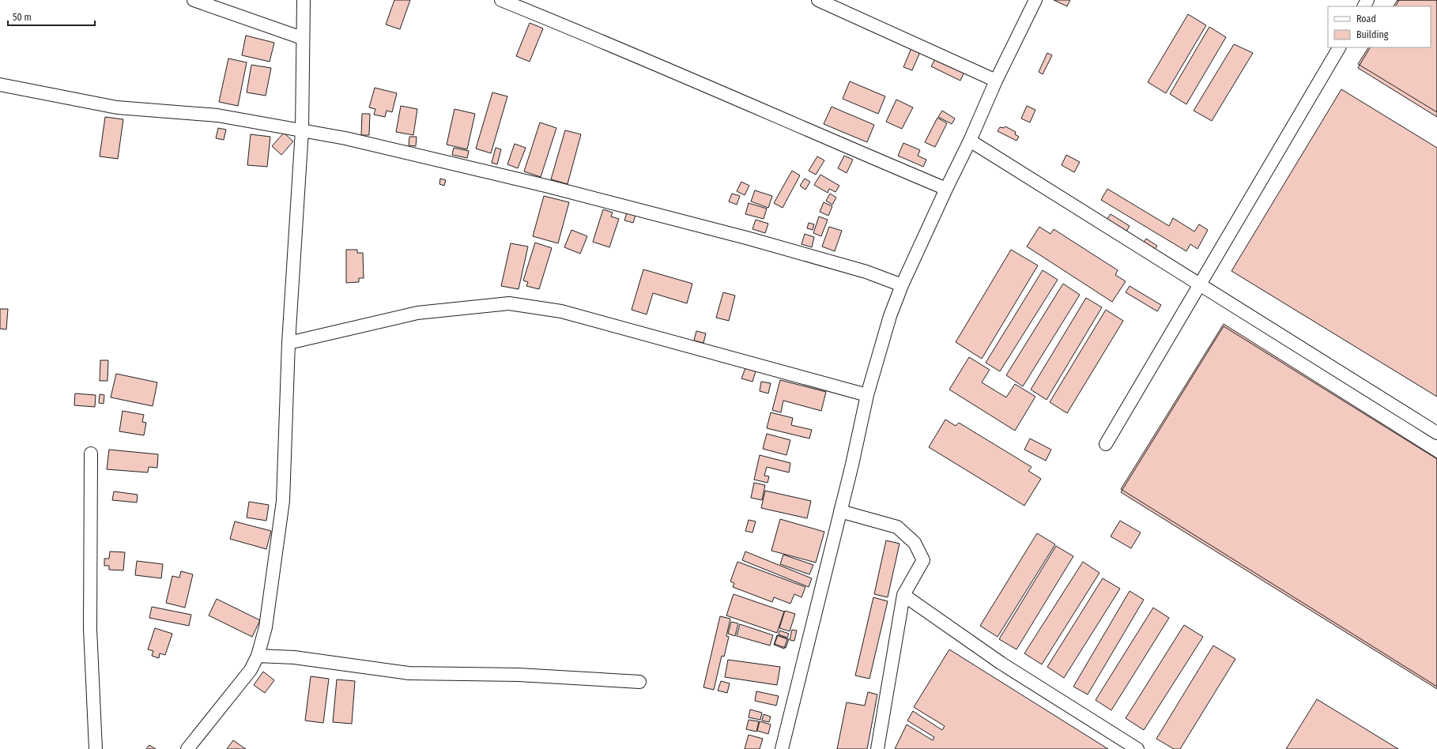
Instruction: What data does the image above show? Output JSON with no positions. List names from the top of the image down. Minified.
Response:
{"legend":["Road","Building"],"scale_bar":"50 m"}
